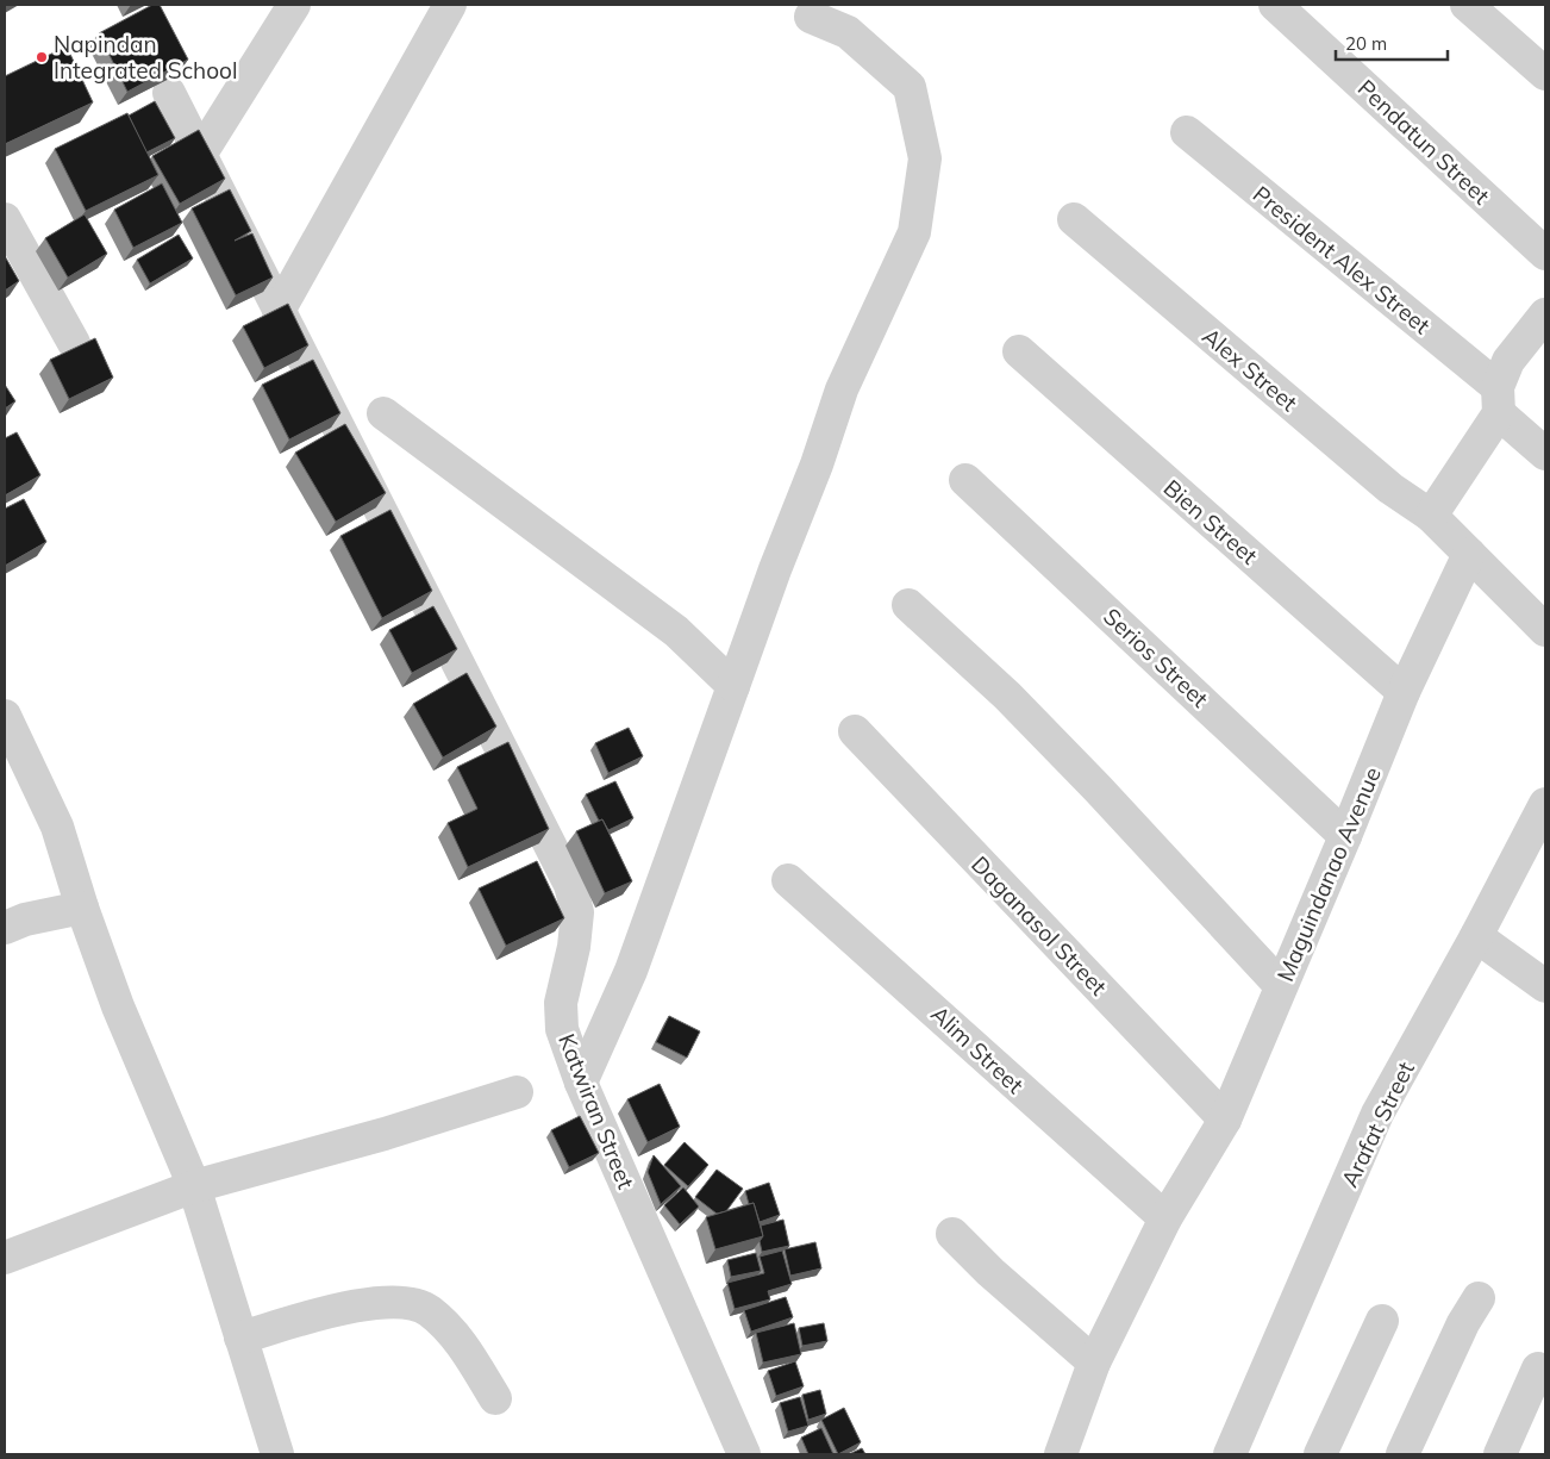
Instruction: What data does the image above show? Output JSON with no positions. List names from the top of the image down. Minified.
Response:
{"streets":{"street":["Pendatun Street","President Alex Street","Alex Street","Bien Street","Serios Street","Maguindanao Avenue","Daganasol Street","Alim Street","Katwiran Street","Arafat Street"]},"crossings":[["Bien Street","Maguindanao Avenue"],["Serios Street","Maguindanao Avenue"],["Maguindanao Avenue","Daganasol Street"],["Maguindanao Avenue","Alim Street"]],"places":["Napindan Integrated School"],"scale_bar":"20 m"}
